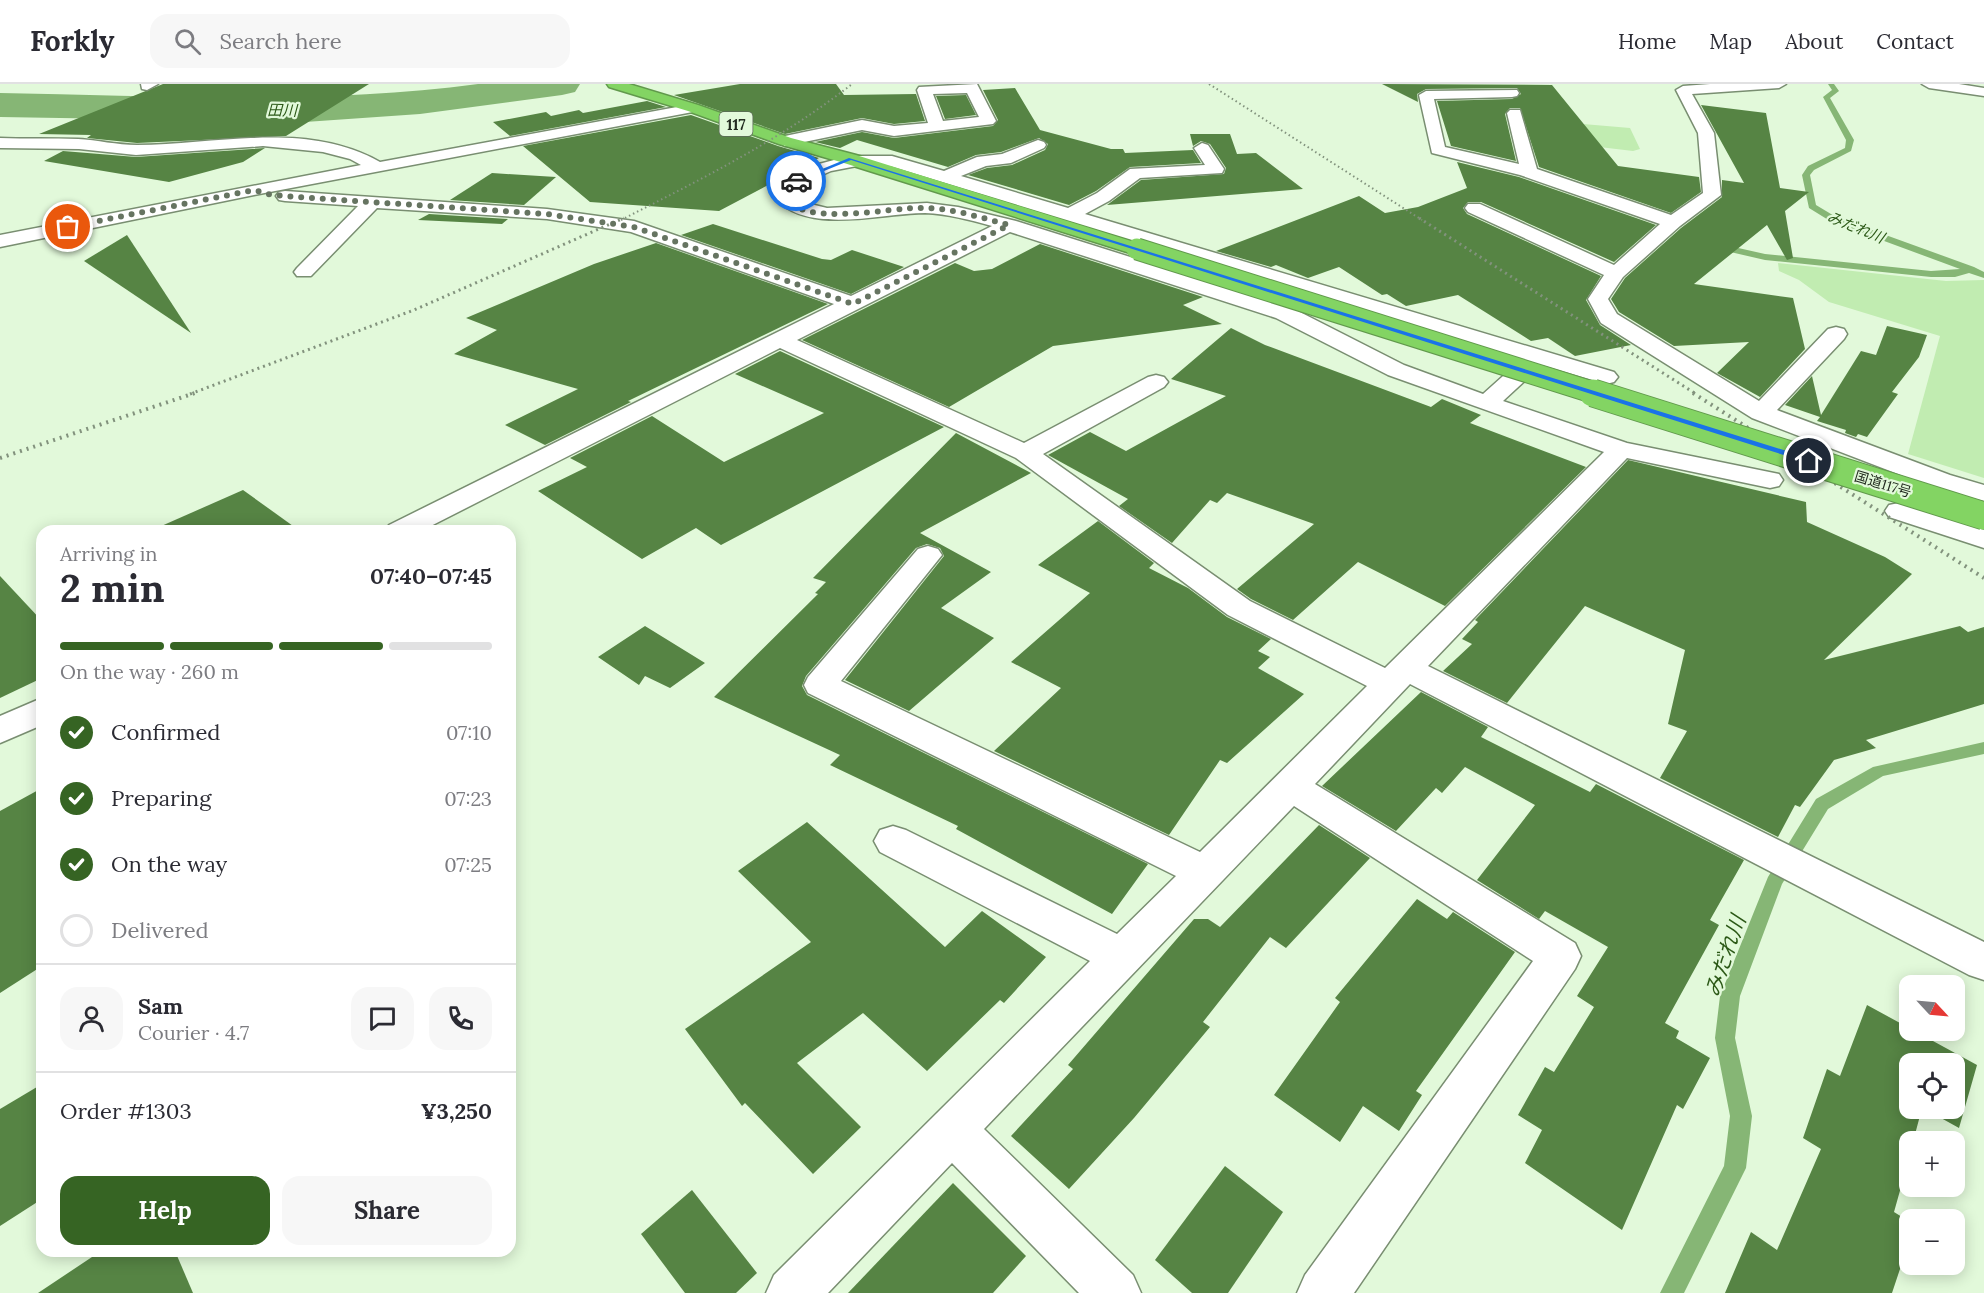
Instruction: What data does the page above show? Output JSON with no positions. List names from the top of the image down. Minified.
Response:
{"streets":{"highway":["117","国道117号"]},"water":["田川","みだれ川"],"north":"bottom right","page":{"header":"Forkly","search":"Search here","nav":["Home","Map","About","Contact"],"heading":["2 min","Arriving in","07:40–07:45"],"panel":["Sam","Courier · 4.7","Order #1303","¥3,250"],"bar":"On the way · 260 m","list":[["Confirmed","07:10"],["Preparing","07:23"],["On the way","07:25"],"Delivered"],"map_buttons":["+","−"],"buttons":["Help","Share"]}}
